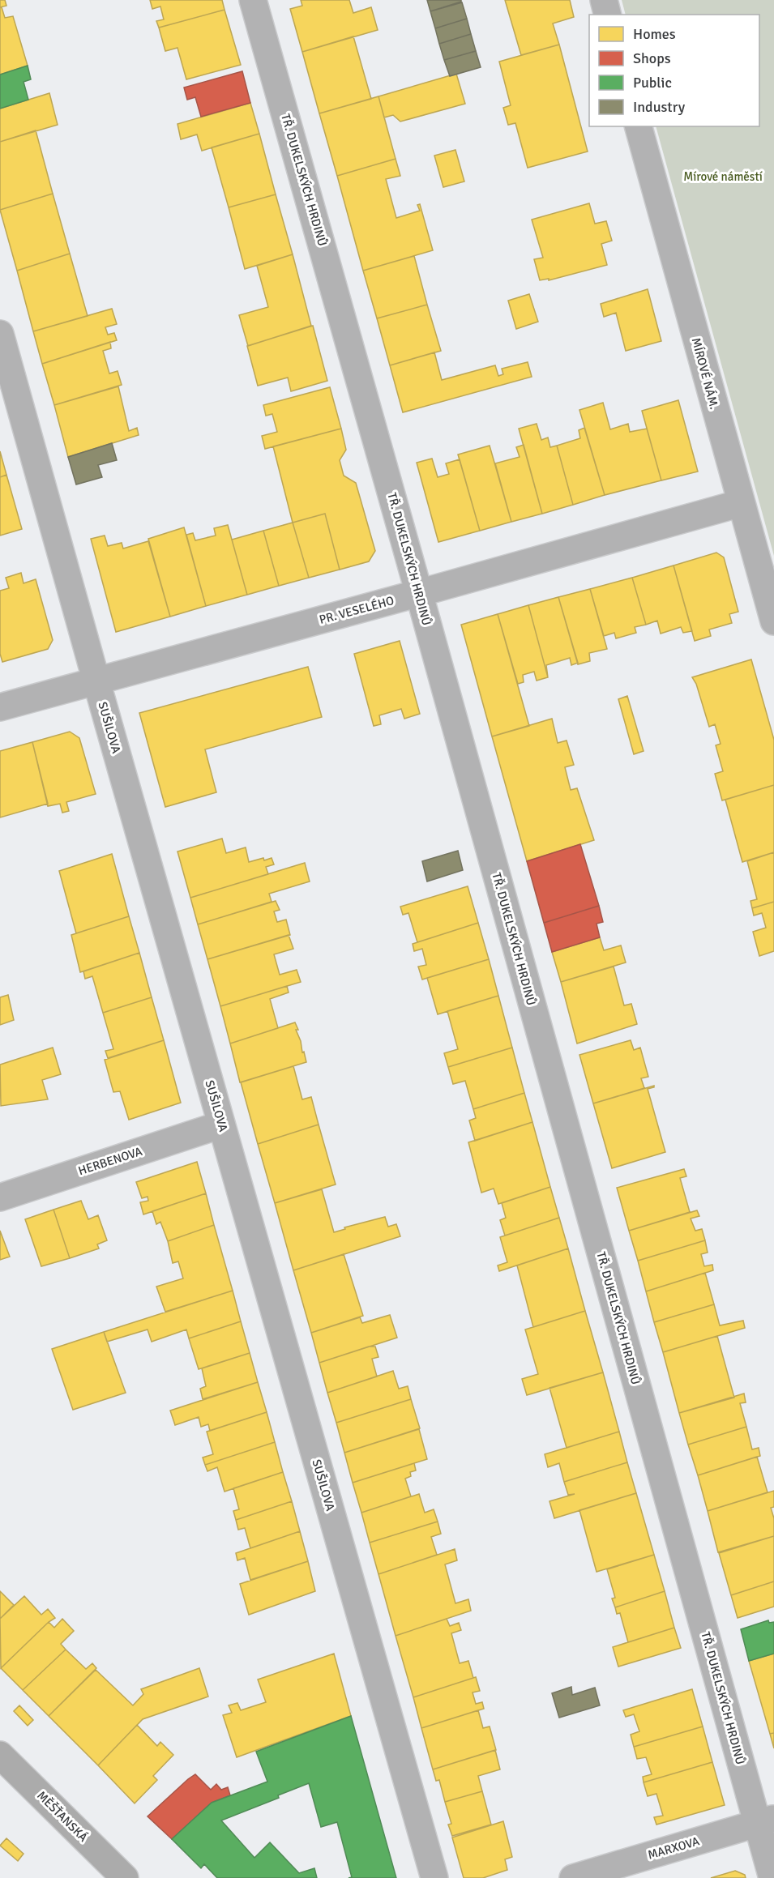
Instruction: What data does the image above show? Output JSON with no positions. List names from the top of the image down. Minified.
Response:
{"streets":{"main road":["MĚŠŤANSKÁ"],"street":["TŘ. DUKELSKÝCH HRDINŮ","MÍROVÉ NÁM.","PR. VESELÉHO","SUŠILOVA","HERBENOVA","MARXOVA"]},"crossings":[["TŘ. DUKELSKÝCH HRDINŮ","PR. VESELÉHO"],["TŘ. DUKELSKÝCH HRDINŮ","MARXOVA"],["MÍROVÉ NÁM.","PR. VESELÉHO"],["PR. VESELÉHO","SUŠILOVA"],["SUŠILOVA","HERBENOVA"]],"parks":["Mírové náměstí"],"legend":["Homes","Shops","Public","Industry"]}
